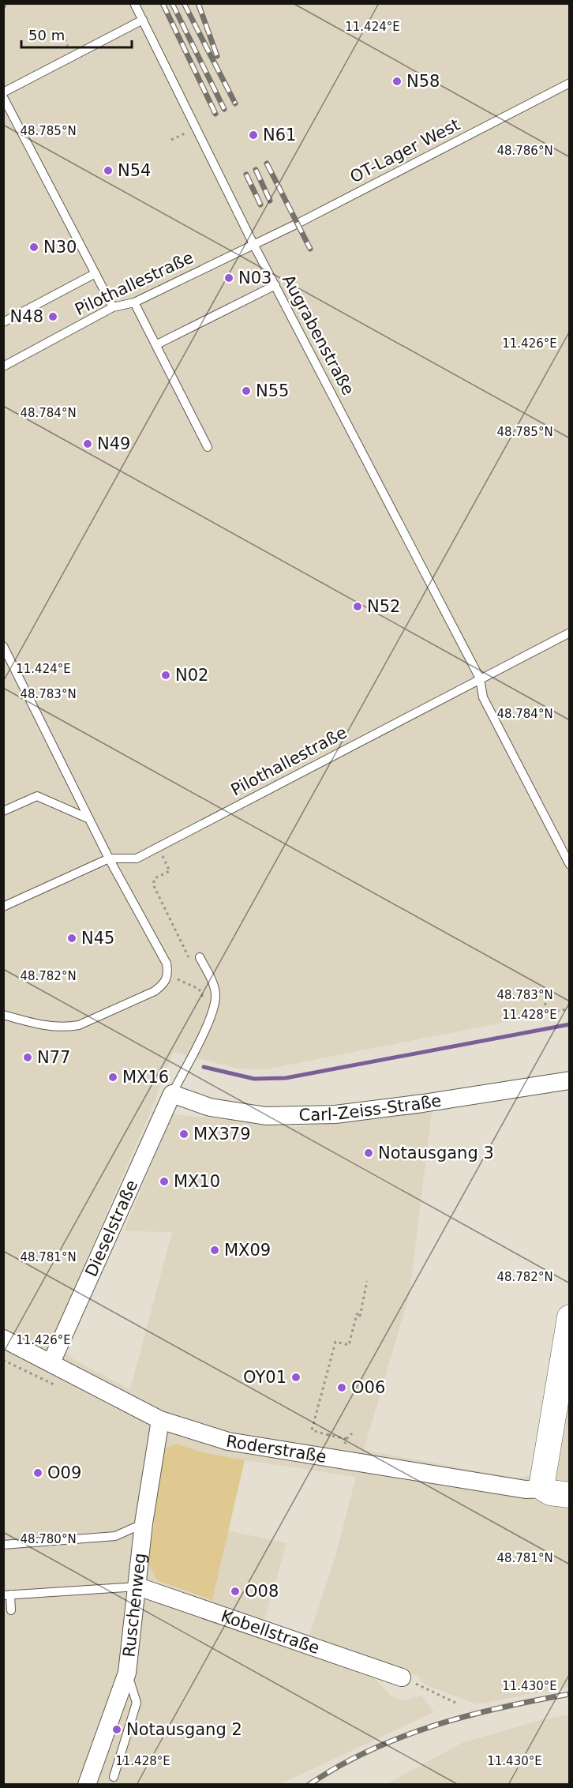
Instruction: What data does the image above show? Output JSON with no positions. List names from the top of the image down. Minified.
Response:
{"streets":{"street":["Carl-Zeiss-Straße","Dieselstraße","Roderstraße","Ruschenweg","Kobellstraße"],"lane":["OT-Lager West","Pilothallestraße","Augrabenstraße"]},"crossings":[["OT-Lager West","Pilothallestraße"],["OT-Lager West","Augrabenstraße"],["Pilothallestraße","Augrabenstraße"],["Carl-Zeiss-Straße","Dieselstraße"],["Dieselstraße","Roderstraße"],["Roderstraße","Ruschenweg"],["Ruschenweg","Kobellstraße"]],"places":["N58","N61","N54","N30","N03","N48","N55","N49","N52","N02","N45","N77","MX16","MX379","Notausgang 3","MX10","MX09","OY01","O06","O09","O08","Notausgang 2"],"scale_bar":"50 m","coordinates":["11.424°E","48.785°N","48.786°N","11.426°E","48.784°N","48.783°N","48.782°N","11.428°E","48.781°N","48.780°N","11.430°E"]}
